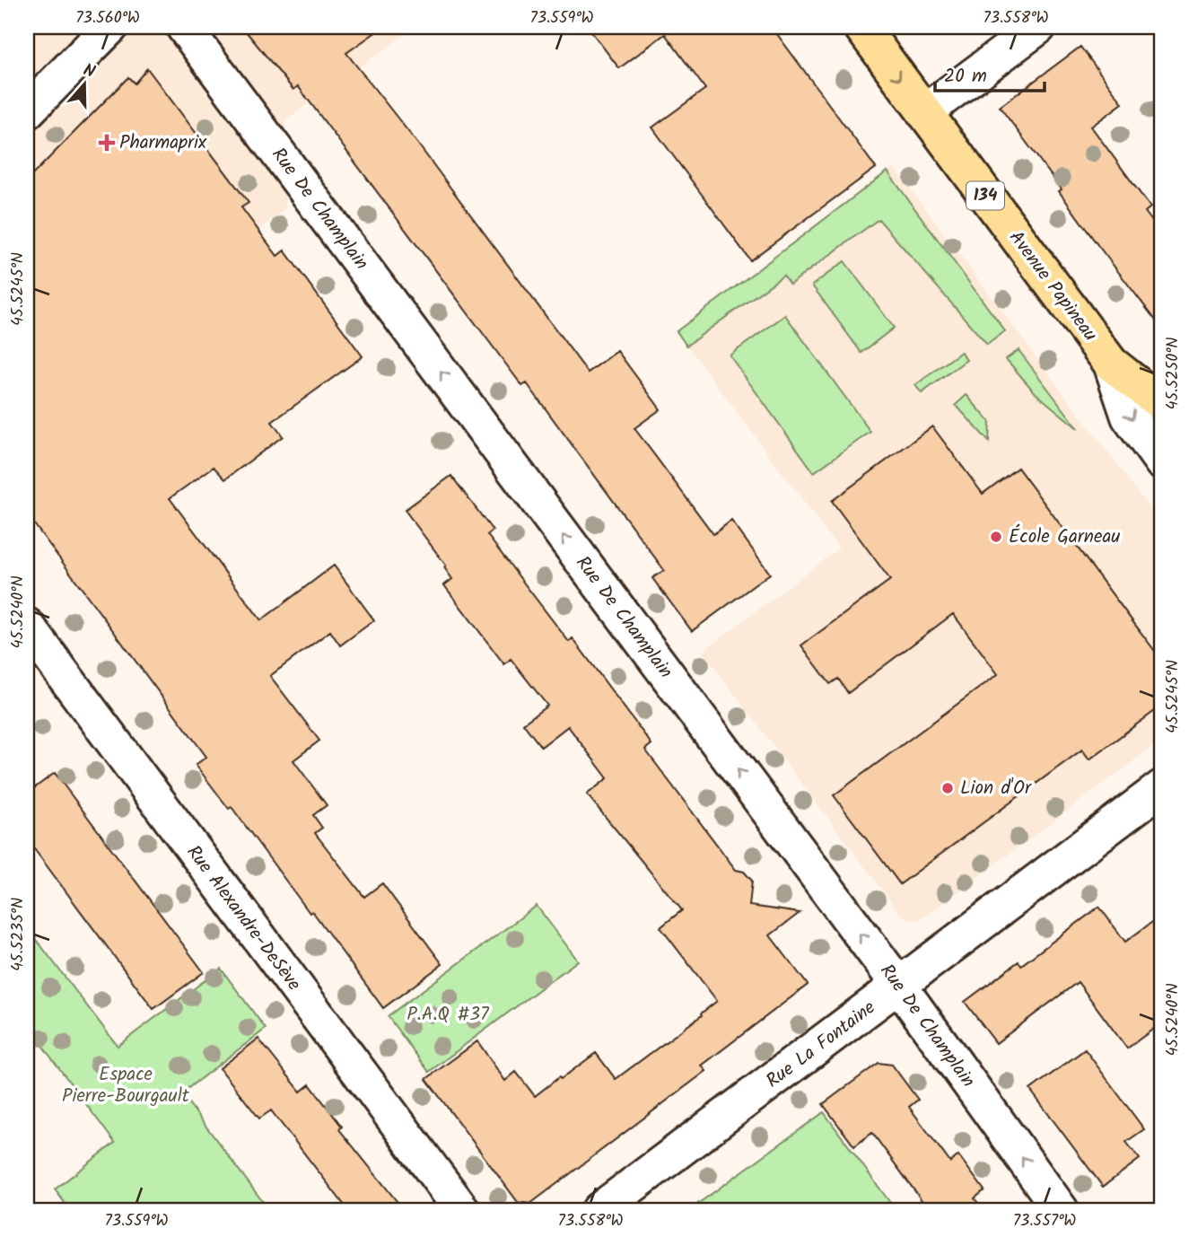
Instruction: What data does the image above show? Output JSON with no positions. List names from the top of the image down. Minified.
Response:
{"streets":{"main road":["134","Avenue Papineau"],"street":["Rue De Champlain","Rue Alexandre-DeSève","Rue La Fontaine"]},"crossings":[["Rue De Champlain","Rue La Fontaine"]],"one_way":["Rue De Champlain","Avenue Papineau"],"parks":["P.A.Q #37","Espace Pierre-Bourgault"],"places":{"health":["Pharmaprix"],"other":["École Garneau","Lion d'Or"]},"scale_bar":"20 m","north":"top","coordinates":["73.560°W","73.559°W","73.558°W","45.5245°N","45.5250°N","45.5240°N","45.5235°N","73.557°W"]}
